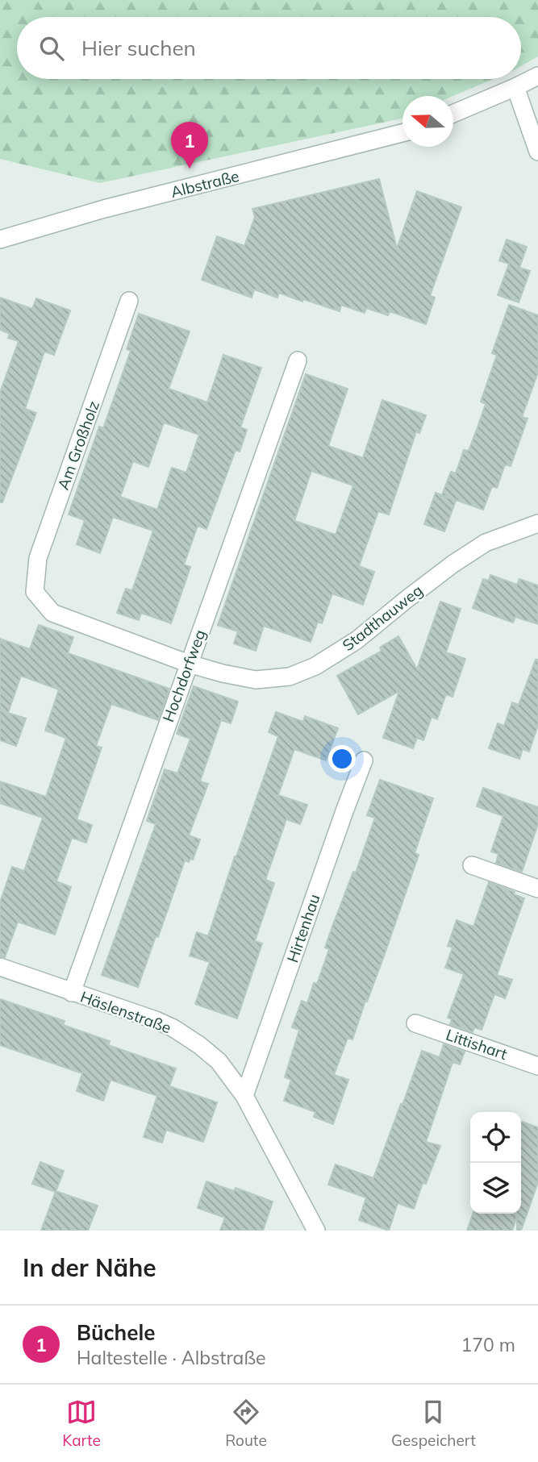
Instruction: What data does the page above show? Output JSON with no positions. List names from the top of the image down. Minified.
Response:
{"streets":{"street":["Albstraße","Am Großholz","Stadthauweg","Hochdorfweg","Hirtenhau","Häslenstraße","Littishart"]},"crossings":[["Am Großholz","Stadthauweg"],["Stadthauweg","Hochdorfweg"],["Hochdorfweg","Häslenstraße"],["Hirtenhau","Häslenstraße"]],"north":"left","page":{"search":"Hier suchen","pins":"1","heading":"In der Nähe","list":[{"mark":"1","name":"Büchele","note":"Haltestelle · Albstraße","value":"170 m"}],"nav":["Karte","Route","Gespeichert"]}}
